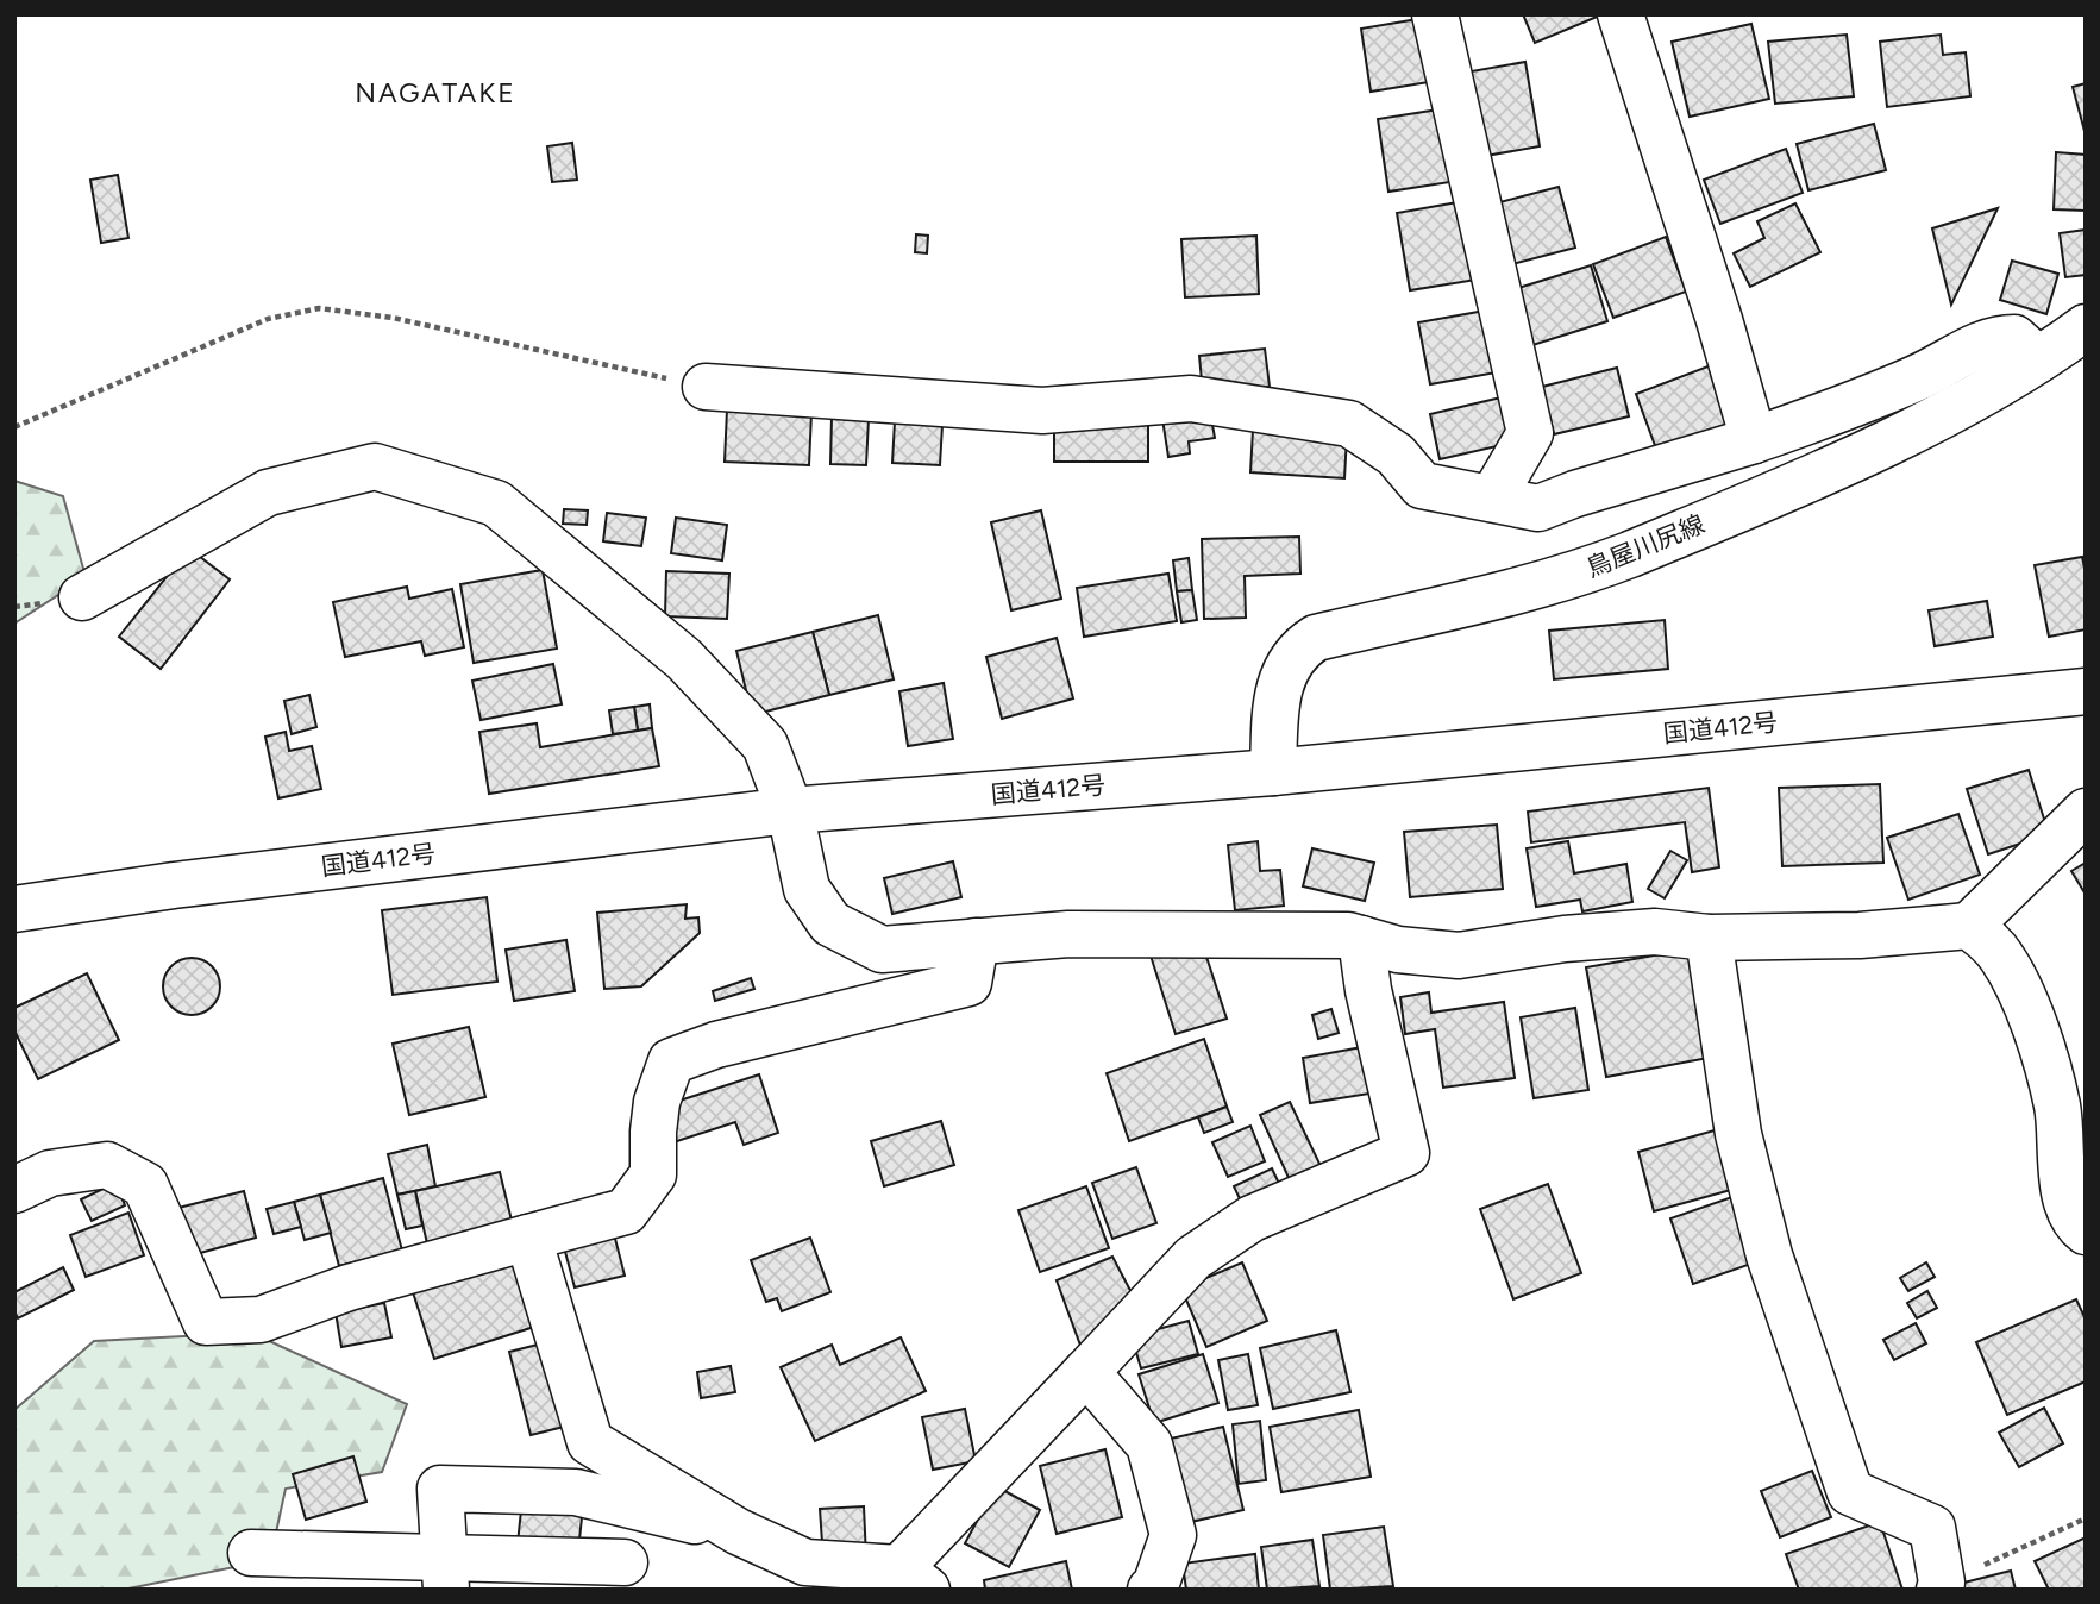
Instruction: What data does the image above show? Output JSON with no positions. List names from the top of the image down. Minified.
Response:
{"streets":{"main road":["鳥屋川尻線","国道412号"]},"crossings":[["鳥屋川尻線","国道412号"]],"districts":["NAGATAKE"]}
